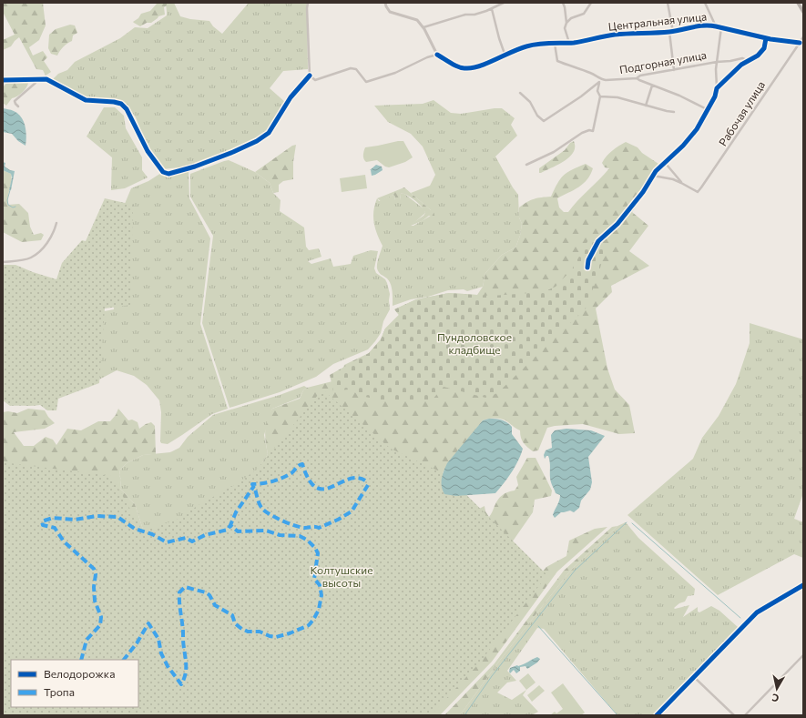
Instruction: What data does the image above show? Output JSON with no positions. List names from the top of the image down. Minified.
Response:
{"streets":{"street":["Центральная улица","Подгорная улица","Рабочая улица"]},"crossings":[["Центральная улица","Подгорная улица"],["Центральная улица","Рабочая улица"]],"parks":["Пундоловское кладбище","Колтушские высоты"],"legend":["Велодорожка","Тропа"],"north":"bottom"}
